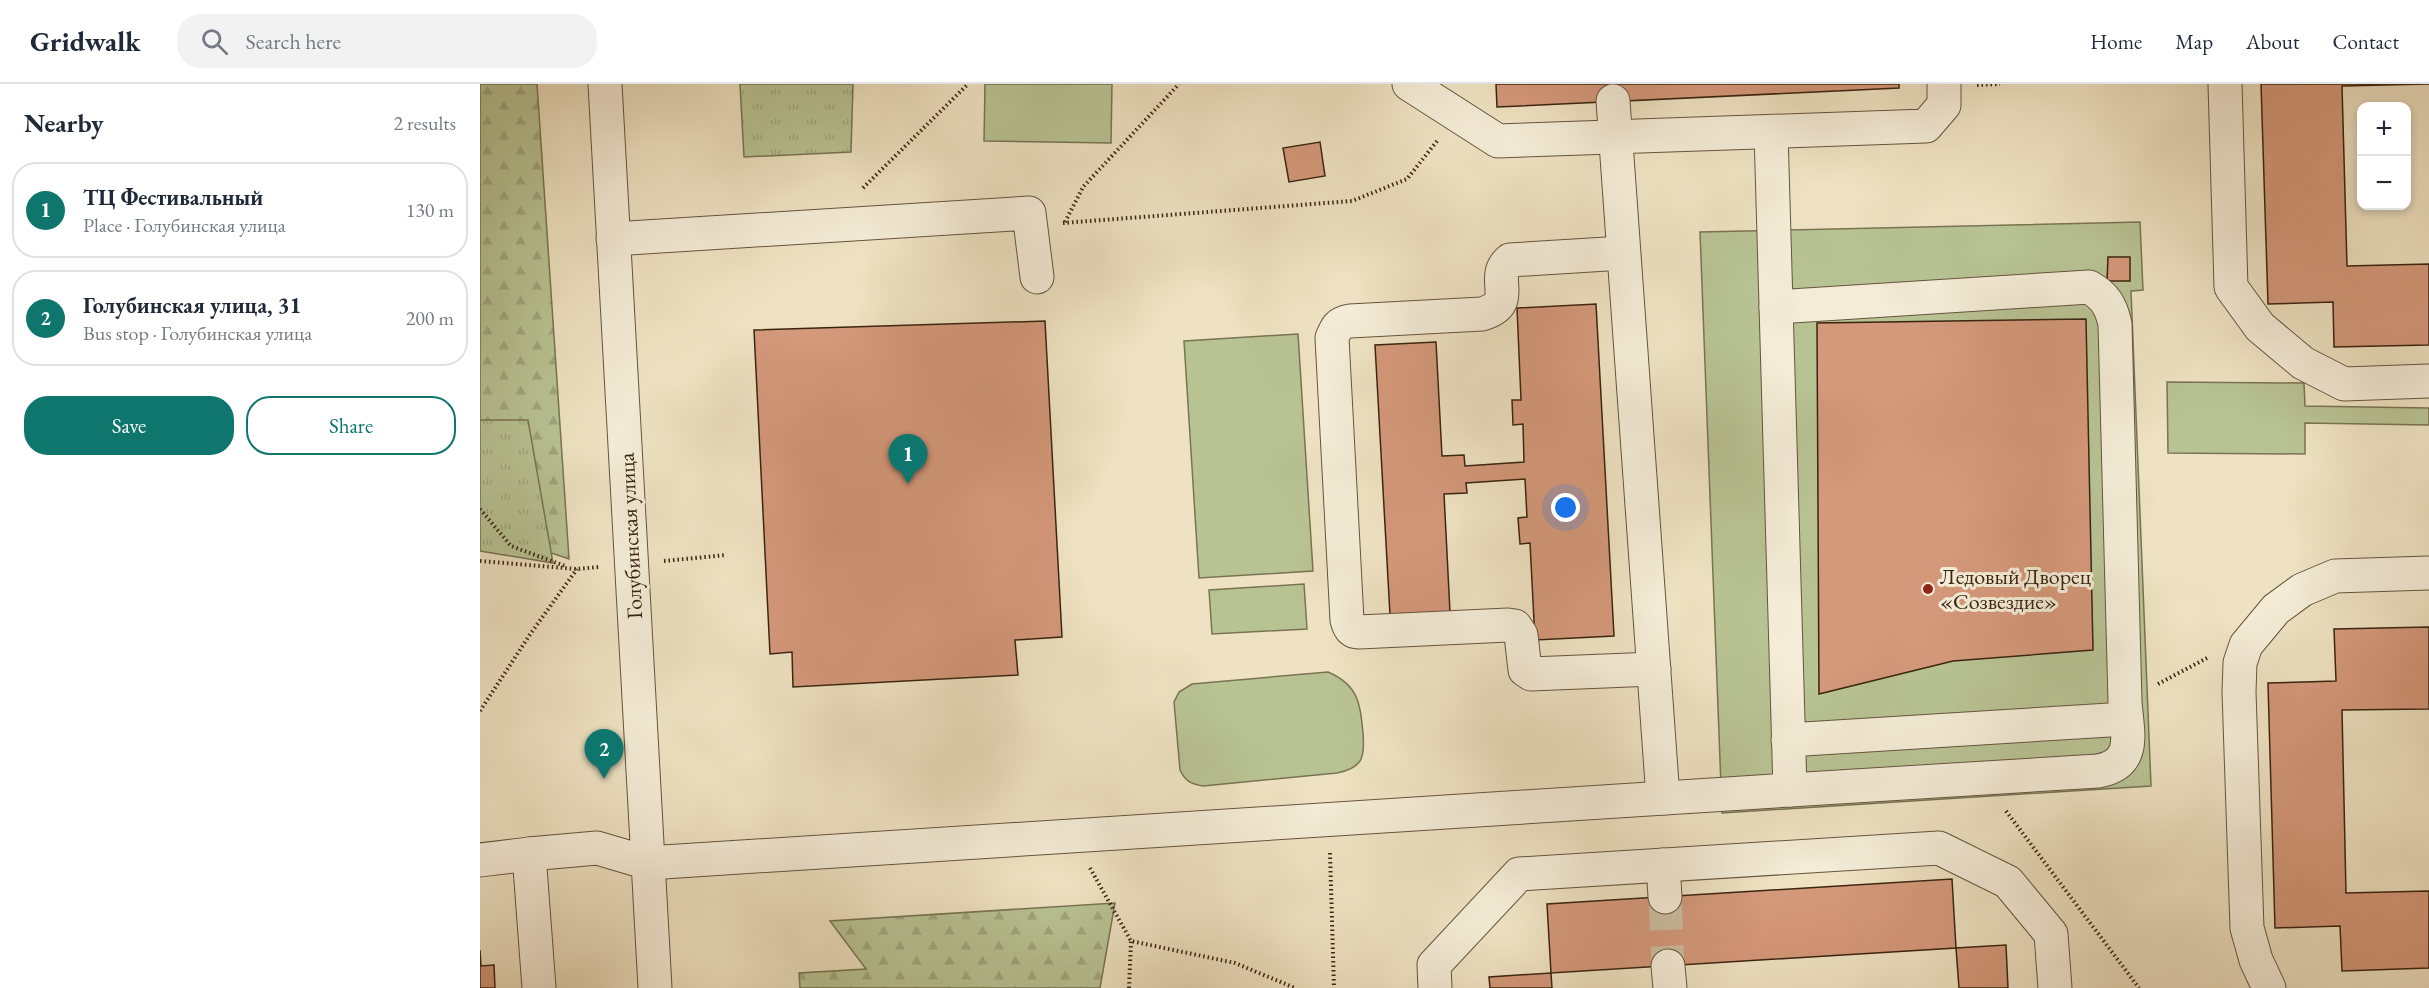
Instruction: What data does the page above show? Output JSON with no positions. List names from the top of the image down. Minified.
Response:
{"streets":{"street":["Голубинская улица"]},"places":["Ледовый Дворец «Созвездие»"],"page":{"header":"Gridwalk","search":"Search here","nav":["Home","Map","About","Contact"],"heading":["Nearby","2 results"],"map_buttons":["+","−"],"list":[{"mark":"1","name":"ТЦ Фестивальный","note":"Place · Голубинская улица","value":"130 m"},{"mark":"2","name":"Голубинская улица, 31","note":"Bus stop · Голубинская улица","value":"200 m"}],"buttons":["Save","Share"],"pins":["1","2"]}}
